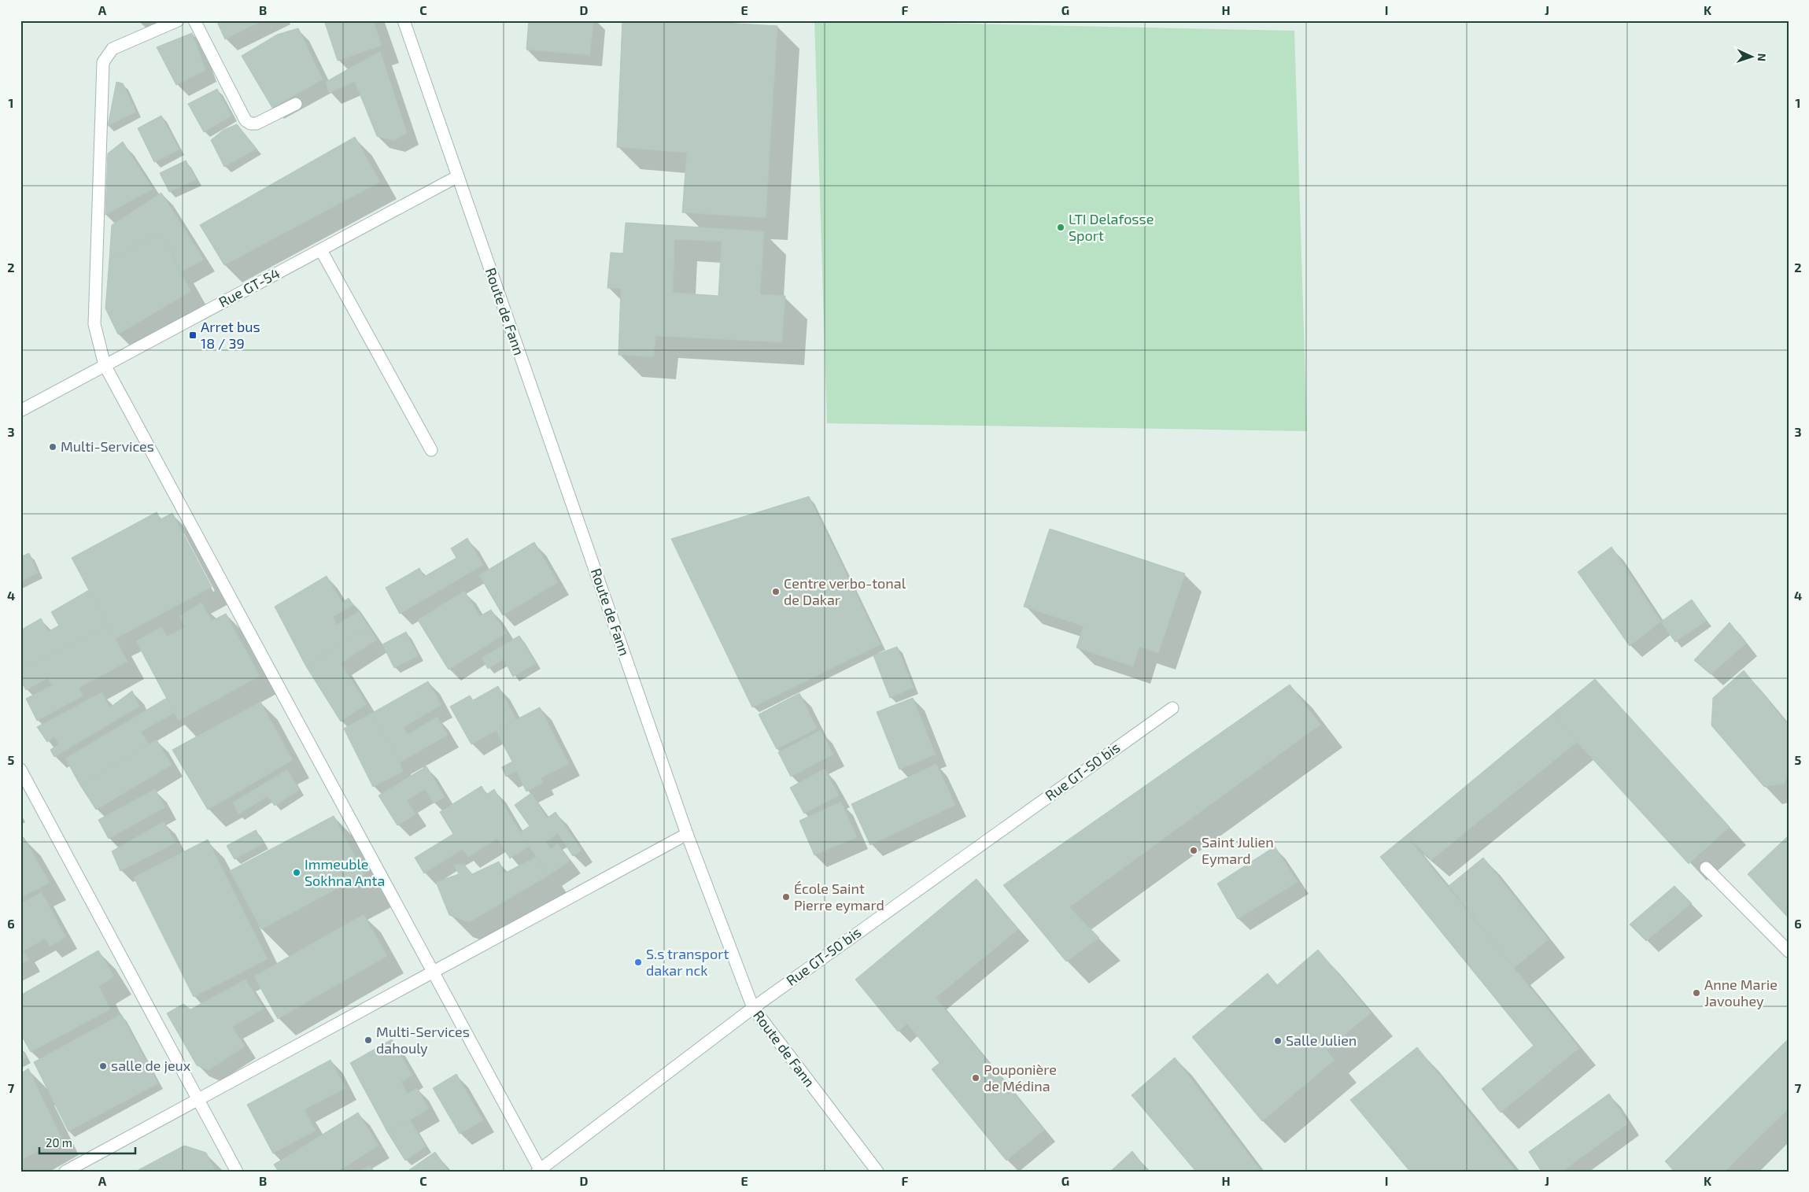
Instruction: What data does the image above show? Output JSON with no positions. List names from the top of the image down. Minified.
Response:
{"streets":{"street":["Rue GT-54","Route de Fann","Rue GT-50 bis"]},"crossings":[["Rue GT-54","Route de Fann"],["Route de Fann","Rue GT-50 bis"]],"places":{"other":["LTI Delafosse Sport","Multi-Services","Centre verbo-tonal de Dakar","Saint Julien Eymard","Immeuble Sokhna Anta","École Saint Pierre eymard","S.s transport dakar nck","Anne Marie Javouhey","Multi-Services dahouly","Salle Julien","salle de jeux","Pouponière de Médina"],"transit":["Arret bus 18 / 39"]},"scale_bar":"20 m","north":"right","grid":{"columns":["A","B","C","D","E","F","G","H","I","J","K"],"rows":["1","2","3","4","5","6","7"]}}
